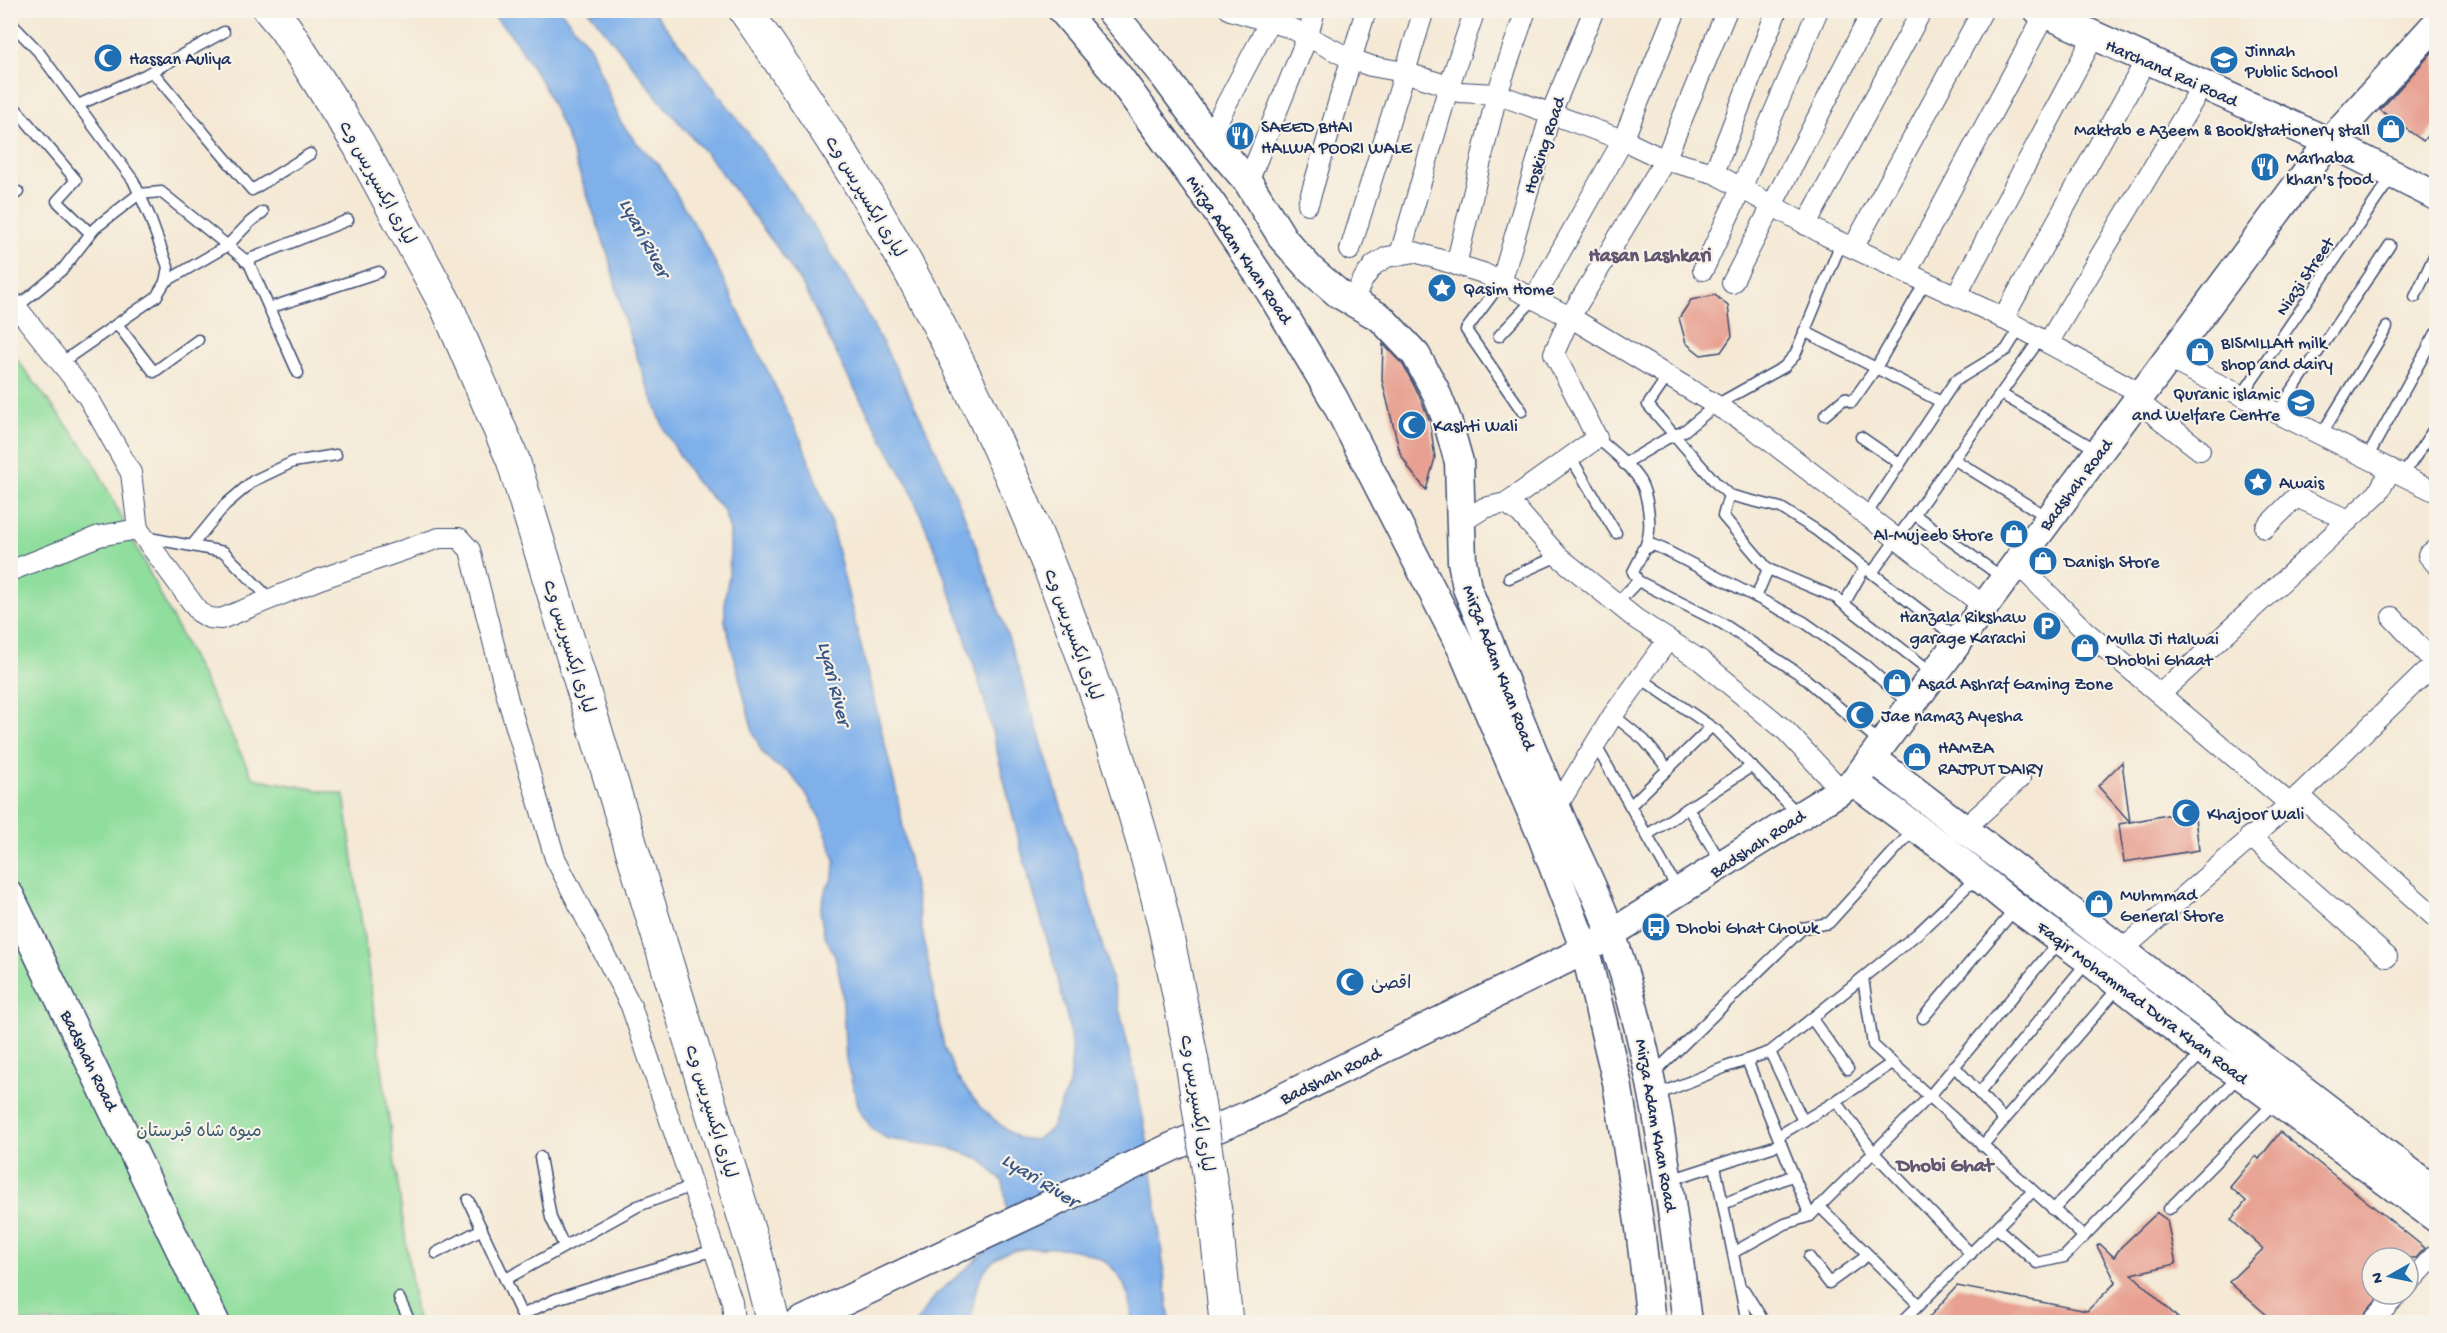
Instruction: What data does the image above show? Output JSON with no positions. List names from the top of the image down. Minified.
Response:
{"streets":{"highway":["لیاری ایکسپریس وے"],"main road":["Harchand Rai Road","Mirza Adam Khan Road","Badshah Road","Faqir Mohammad Dura Khan Road"],"street":["Hosking Road"],"lane":["Niazi Street"]},"crossings":[["Harchand Rai Road","Niazi Street"],["Harchand Rai Road","Badshah Road"],["Mirza Adam Khan Road","Badshah Road"],["Badshah Road","Faqir Mohammad Dura Khan Road"]],"districts":["Hasan Lashkari","Dhobi Ghat"],"water":["Lyari River"],"parks":["میوہ شاہ قبرستان"],"places":{"mosque":["Hassan Auliya","Kashti Wali","Jae namaz Ayesha","Khajoor Wali","اقصیٰ"],"school or university":["Jinnah Public School","Quranic islamic and Welfare Centre"],"shop":["Maktab e Azeem & Book/stationery stall","BISMILLAH milk shop and dairy","Al-Mujeeb Store","Danish Store","Mulla Ji Halwai Dhobhi Ghaat","Asad Ashraf Gaming Zone","HAMZA RAJPUT DAIRY","Muhmmad General Store"],"restaurant":["SAEED BHAI HALWA POORI WALE","Marhaba khan's food"],"place":["Qasim Home","Awais"],"parking":["Hanzala Rikshaw garage Karachi"],"bus stop":["Dhobi Ghat Chowk"]},"north":"left"}
